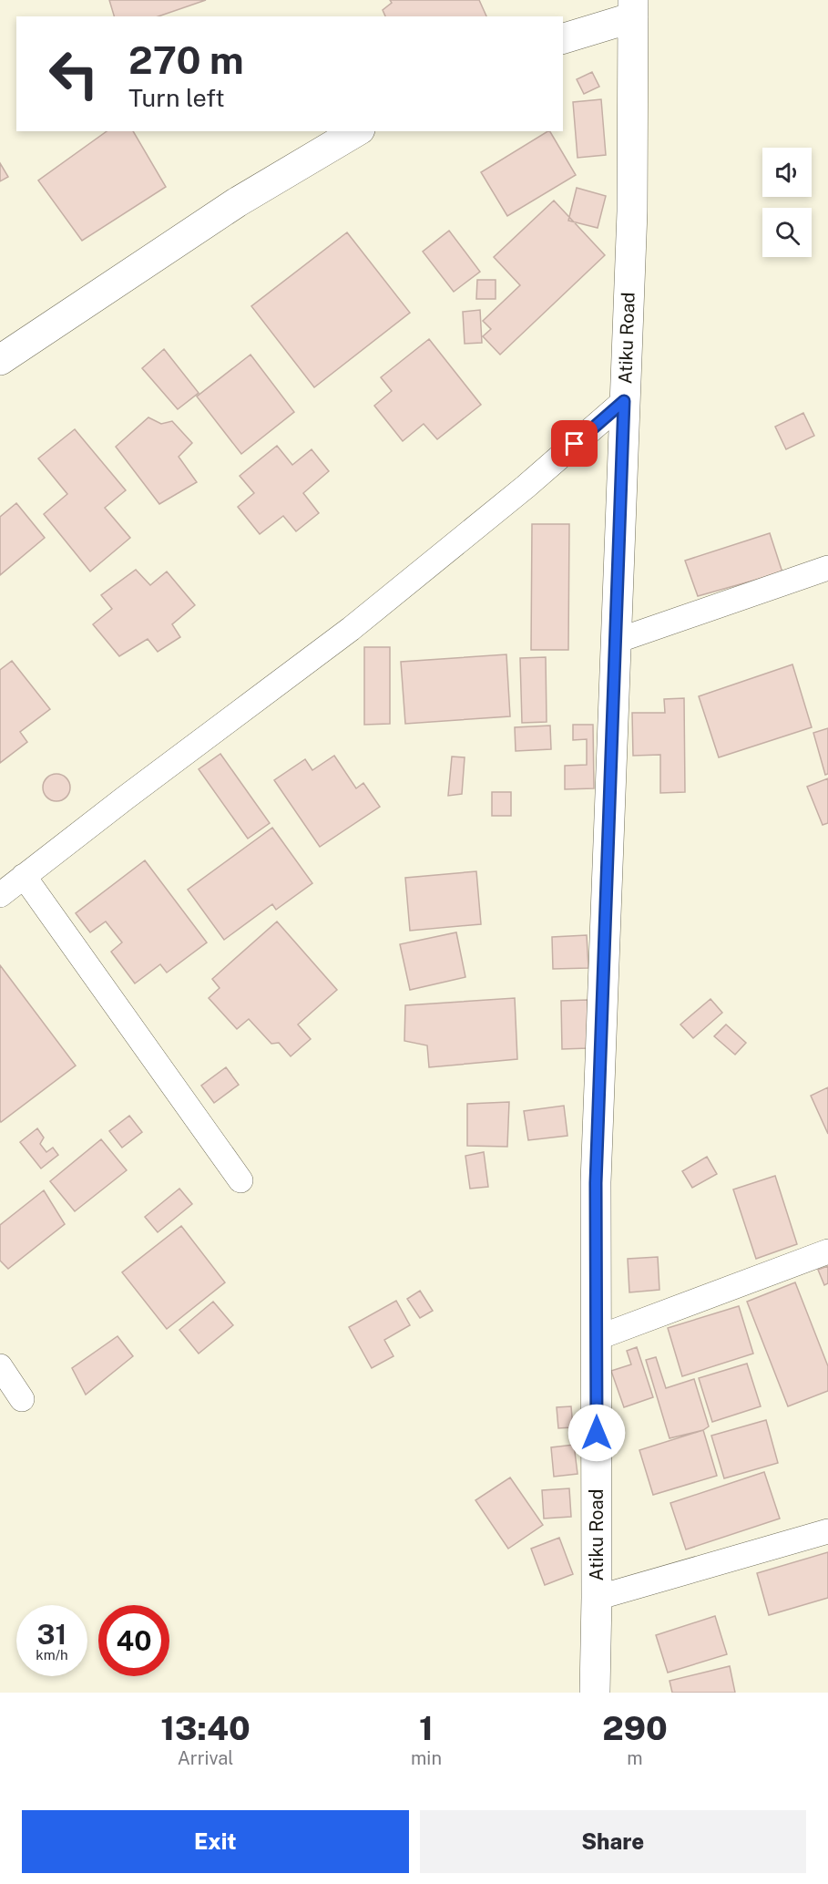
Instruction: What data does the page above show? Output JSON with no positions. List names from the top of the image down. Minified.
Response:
{"streets":{"street":["Atiku Road"]},"page":{"turn":["270 m","Turn left"],"speed":"31 km/h","limit":"40","eta":["13:40","Arrival","1","min","290","m"],"buttons":["Exit","Share"]}}
